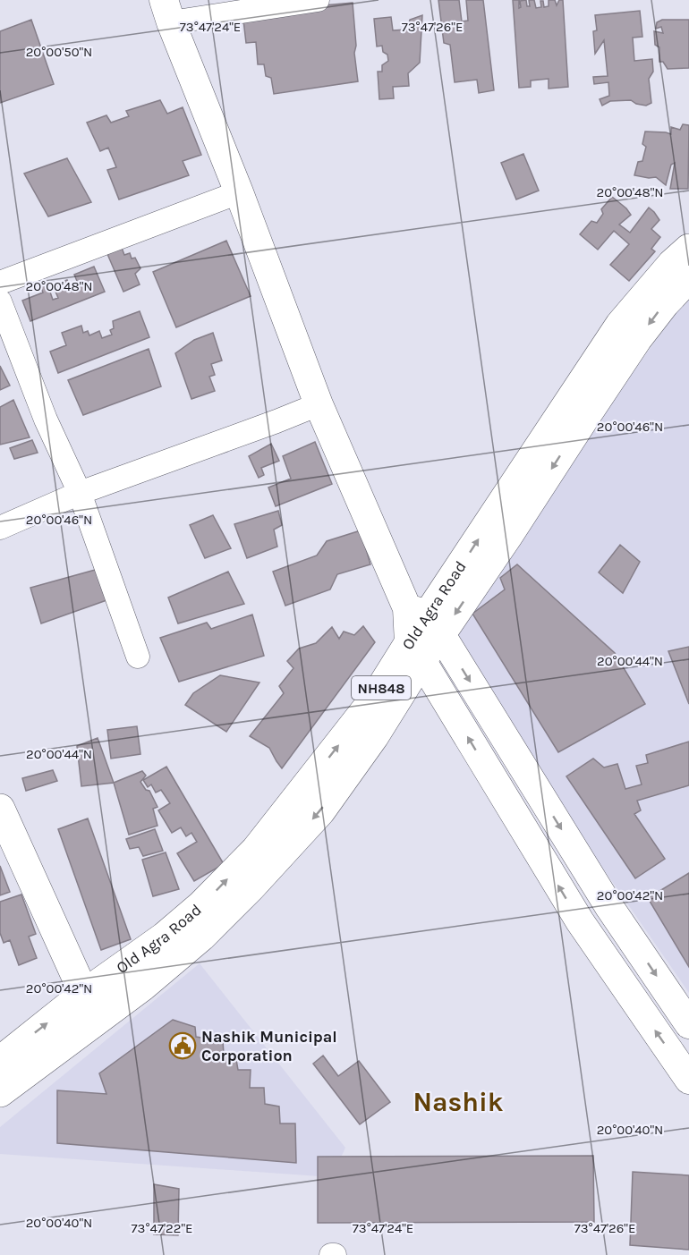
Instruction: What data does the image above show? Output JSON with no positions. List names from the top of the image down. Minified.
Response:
{"streets":{"main road":["Old Agra Road","NH848"]},"districts":["Nashik"],"places":{"public building":["Nashik Municipal Corporation"]},"coordinates":["73°47'24\"E","73°47'26\"E","20°00'50\"N","20°00'48\"N","20°00'46\"N","20°00'44\"N","20°00'42\"N","20°00'40\"N","73°47'22\"E"]}
